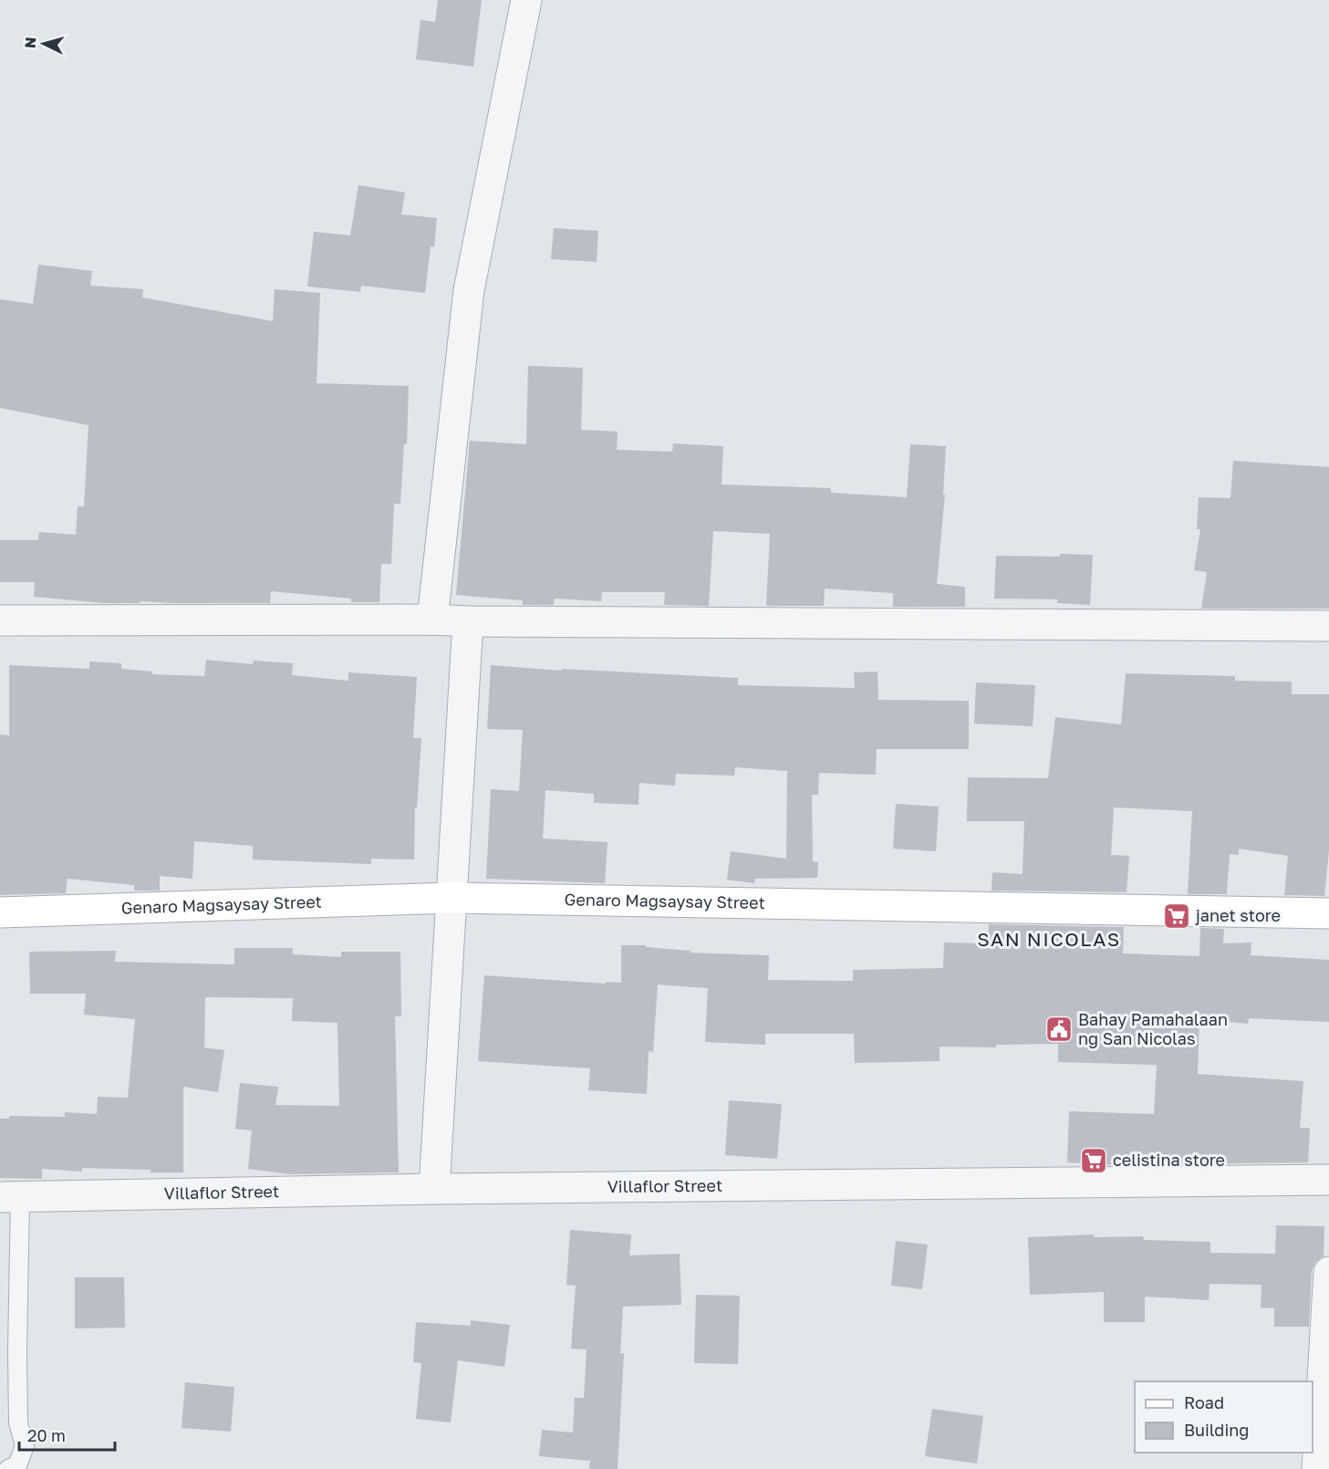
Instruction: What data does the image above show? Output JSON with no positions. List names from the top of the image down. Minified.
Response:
{"streets":{"street":["Genaro Magsaysay Street","Villaflor Street"]},"districts":["SAN NICOLAS"],"places":{"supermarket":["janet store","celistina store"],"public building":["Bahay Pamahalaan ng San Nicolas"]},"legend":["Road","Building"],"scale_bar":"20 m","north":"left"}
